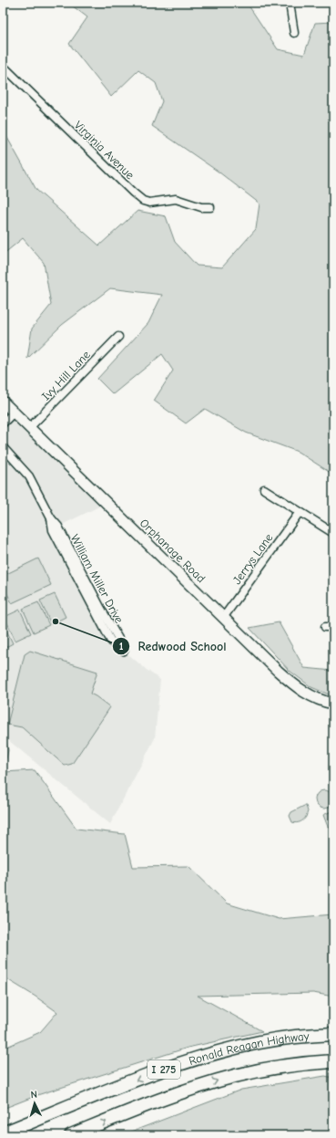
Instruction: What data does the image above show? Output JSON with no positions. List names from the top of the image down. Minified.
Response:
{"streets":{"highway":["Ronald Reagan Highway","I 275"],"main road":["Orphanage Road"],"street":["Virginia Avenue","Ivy Hill Lane","Jerrys Lane","William Miller Drive"]},"crossings":[["Ivy Hill Lane","Orphanage Road"],["Orphanage Road","Jerrys Lane"]],"places":["Redwood School"],"north":"top"}
